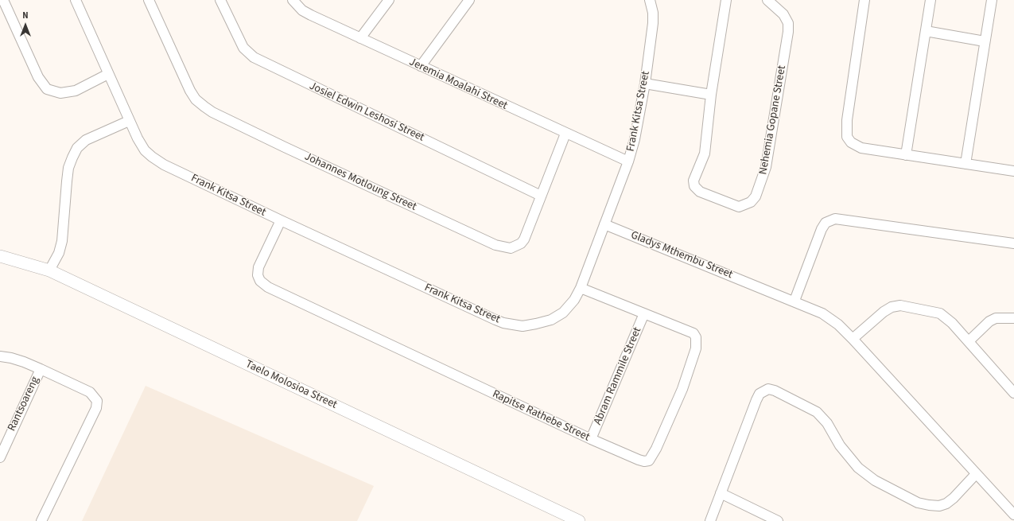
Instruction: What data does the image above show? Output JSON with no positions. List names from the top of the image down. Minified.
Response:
{"streets":{"street":["Jeremia Moalahi Street","Frank Kitsa Street","Josiel Edwin Leshosi Street","Nehemia Gopane Street","Johannes Motloung Street","Gladys Mthembu Street","Abram Rammile Street","Taelo Molosioa Street","Rantsoareng","Rapitse Rathebe Street"]},"crossings":[["Jeremia Moalahi Street","Frank Kitsa Street"],["Jeremia Moalahi Street","Johannes Motloung Street"],["Frank Kitsa Street","Gladys Mthembu Street"],["Frank Kitsa Street","Rapitse Rathebe Street"],["Josiel Edwin Leshosi Street","Johannes Motloung Street"],["Abram Rammile Street","Rapitse Rathebe Street"]],"north":"top"}
